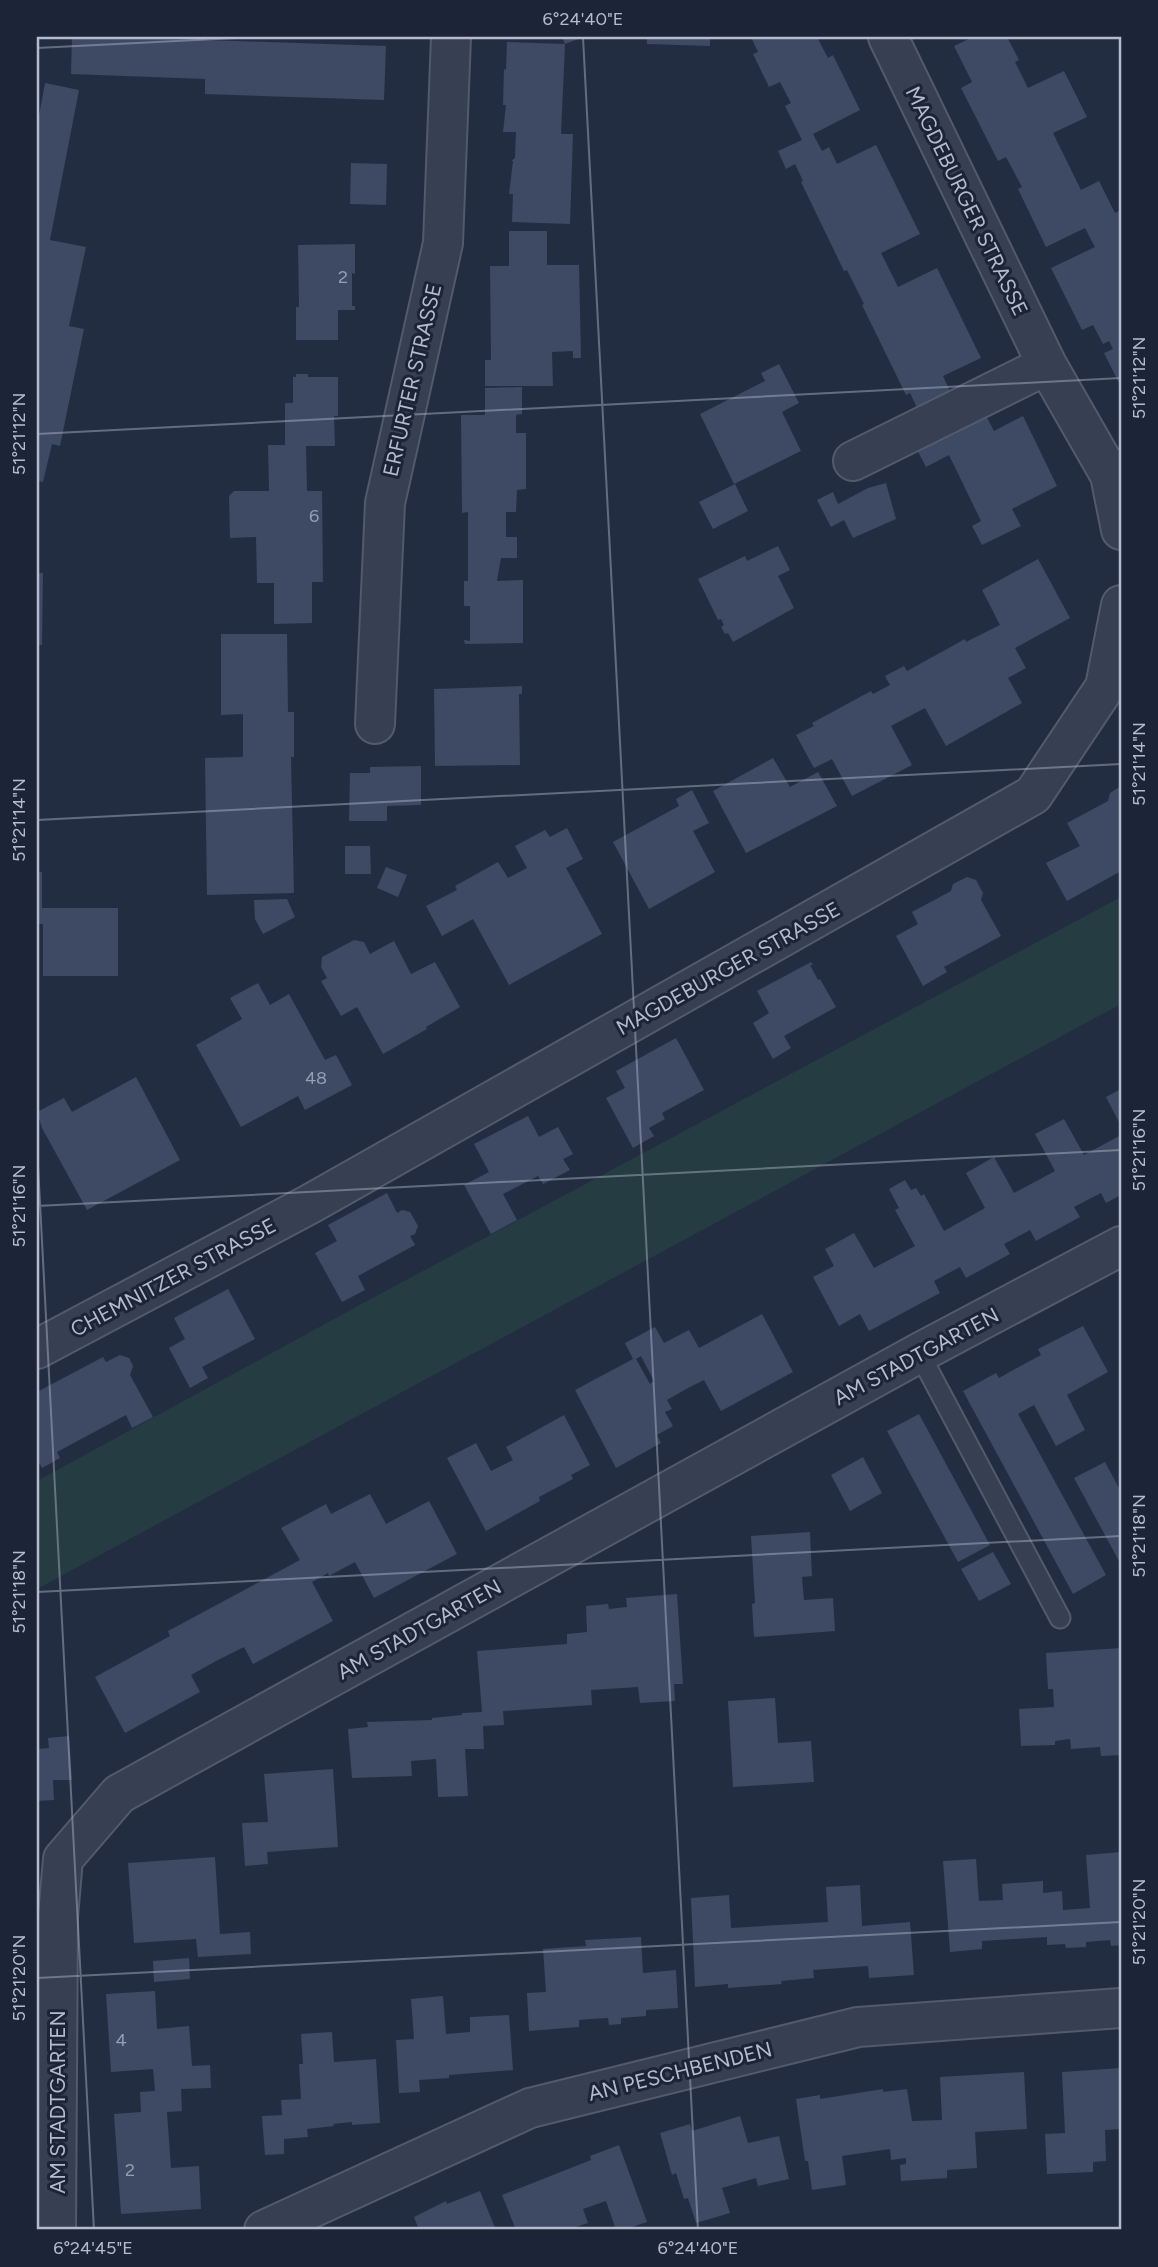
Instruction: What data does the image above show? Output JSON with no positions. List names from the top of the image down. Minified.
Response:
{"streets":{"street":["MAGDEBURGER STRASSE","ERFURTER STRASSE","CHEMNITZER STRASSE","AM STADTGARTEN","AN PESCHBENDEN"]},"crossings":[["MAGDEBURGER STRASSE","CHEMNITZER STRASSE"]],"house_numbers":["2","6","48","4","2"],"coordinates":["6°24'40\"E","51°21'12\"N","51°21'14\"N","51°21'16\"N","51°21'18\"N","51°21'20\"N","6°24'45\"E"]}
